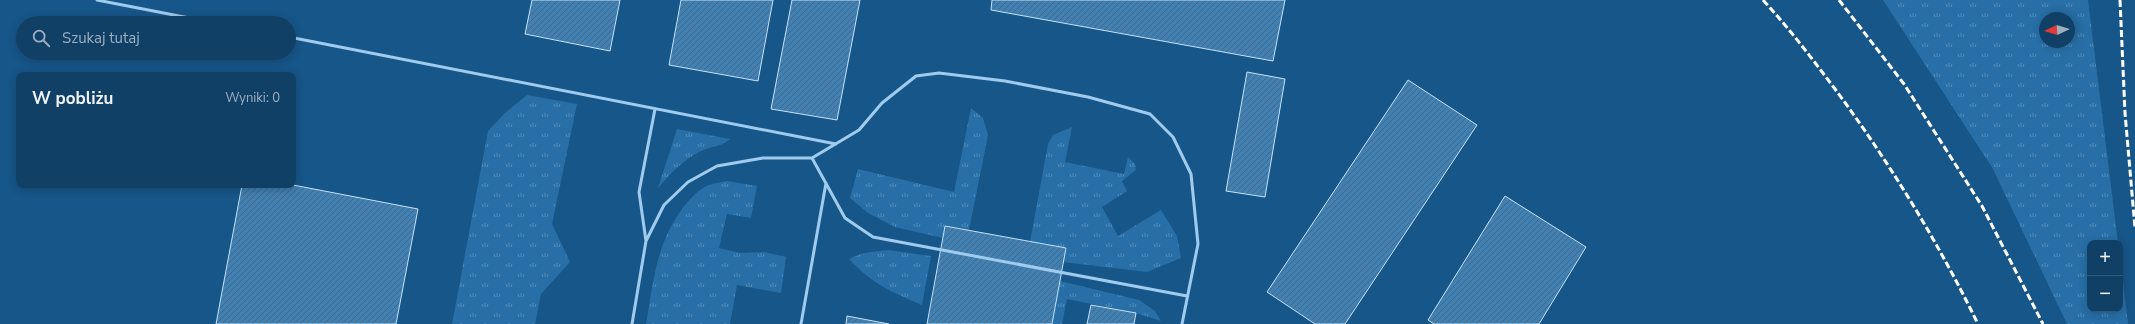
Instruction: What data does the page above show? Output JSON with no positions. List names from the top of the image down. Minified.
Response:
{"north":"left","page":{"search":"Szukaj tutaj","heading":["W pobliżu","Wyniki: 0"],"map_buttons":["+","−"]}}
